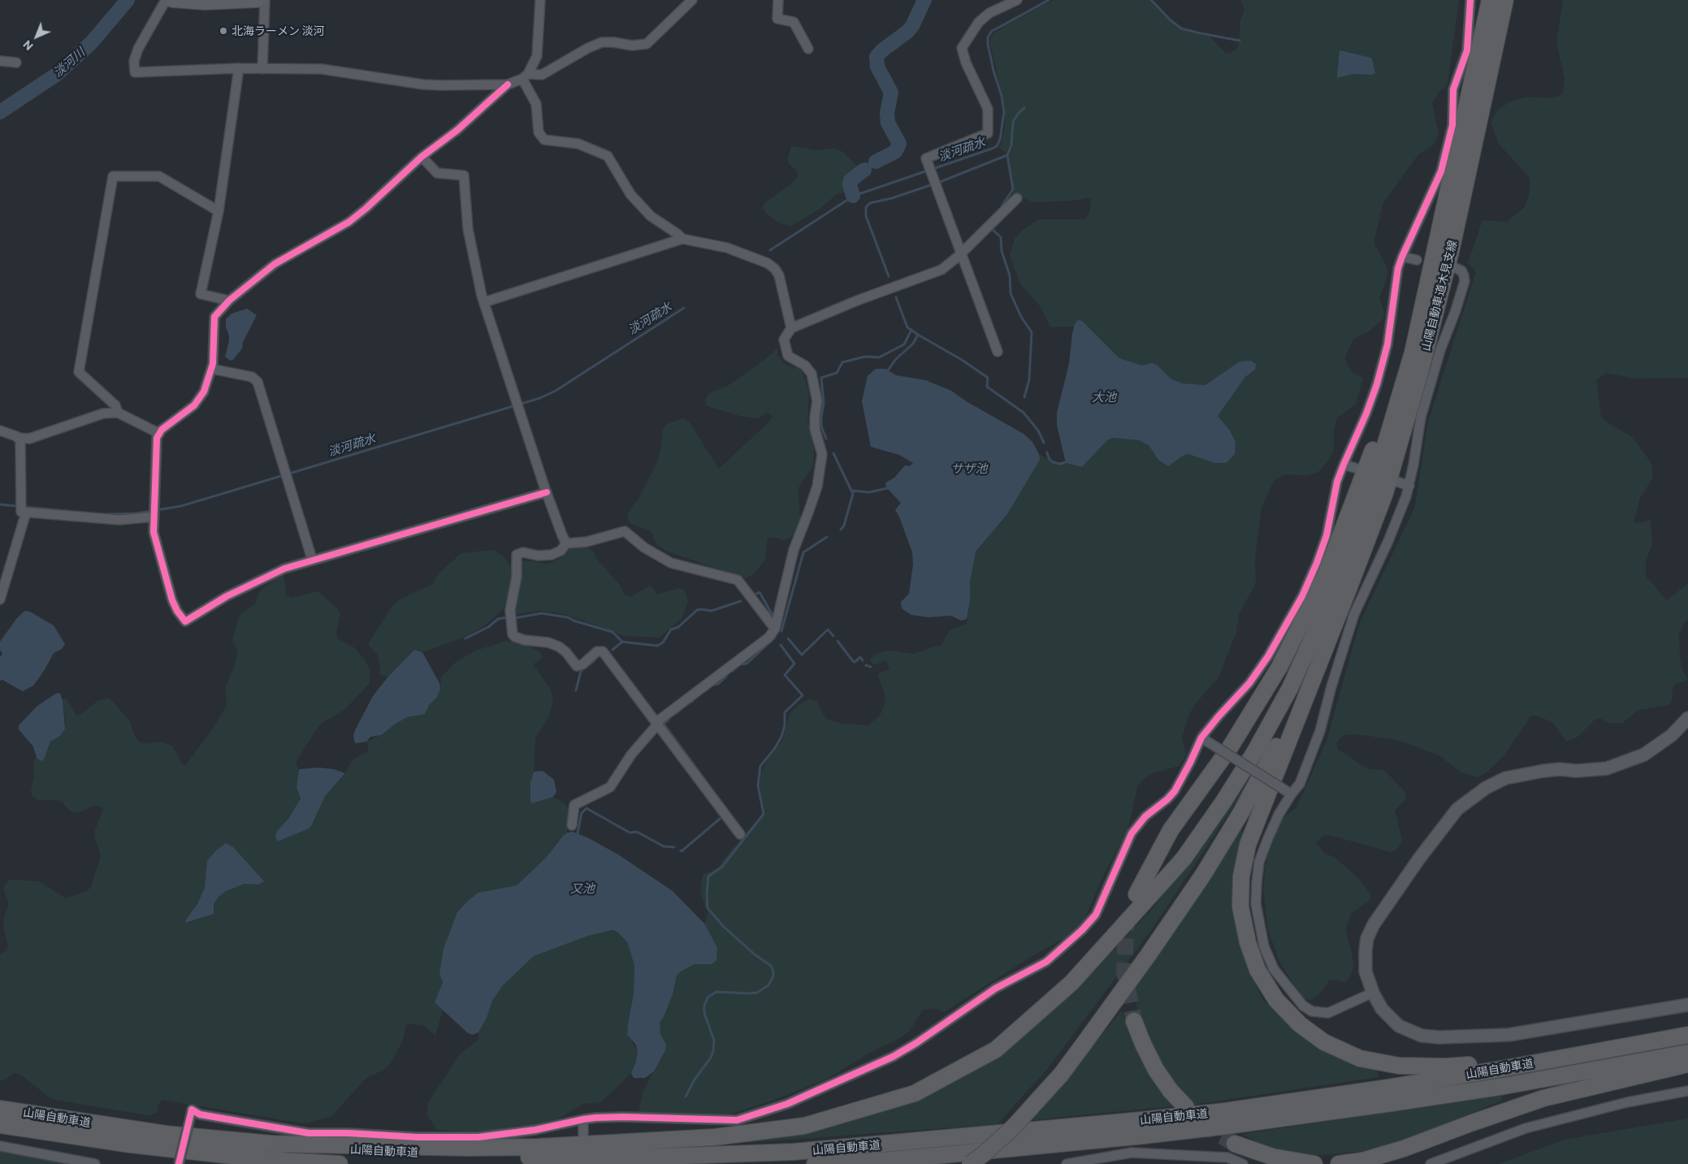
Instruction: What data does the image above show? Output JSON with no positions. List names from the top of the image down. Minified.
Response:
{"streets":{"highway":["山陽自動車道木見支線","山陽自動車道"]},"water":["淡河川","淡河疏水","大池","サザ池","又池"],"places":["北海ラーメン 淡河"],"north":"bottom left"}
